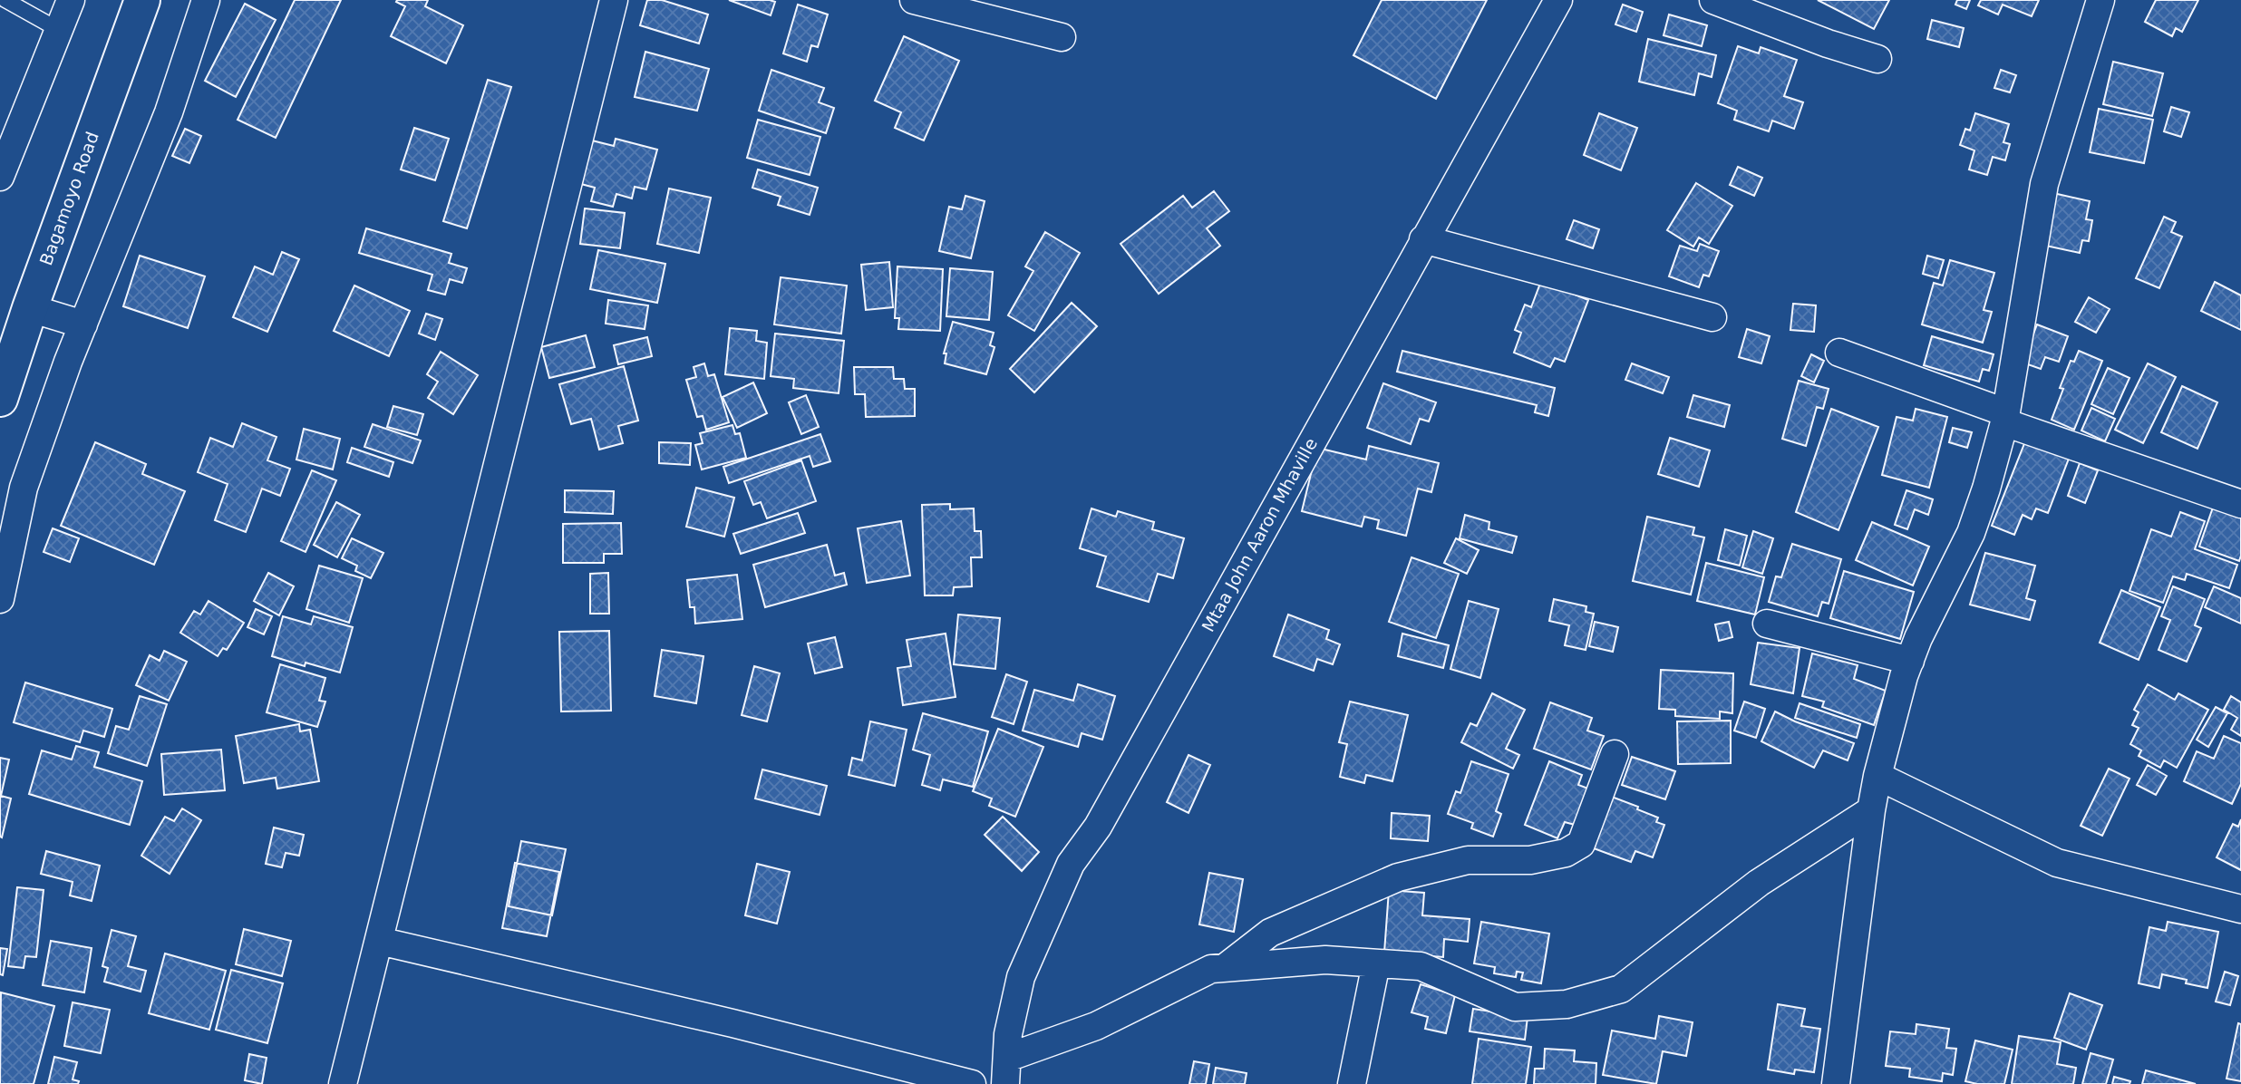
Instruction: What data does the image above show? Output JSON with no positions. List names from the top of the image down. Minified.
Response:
{"streets":{"highway":["Bagamoyo Road"],"street":["Mtaa John Aaron Mhaville"]}}
